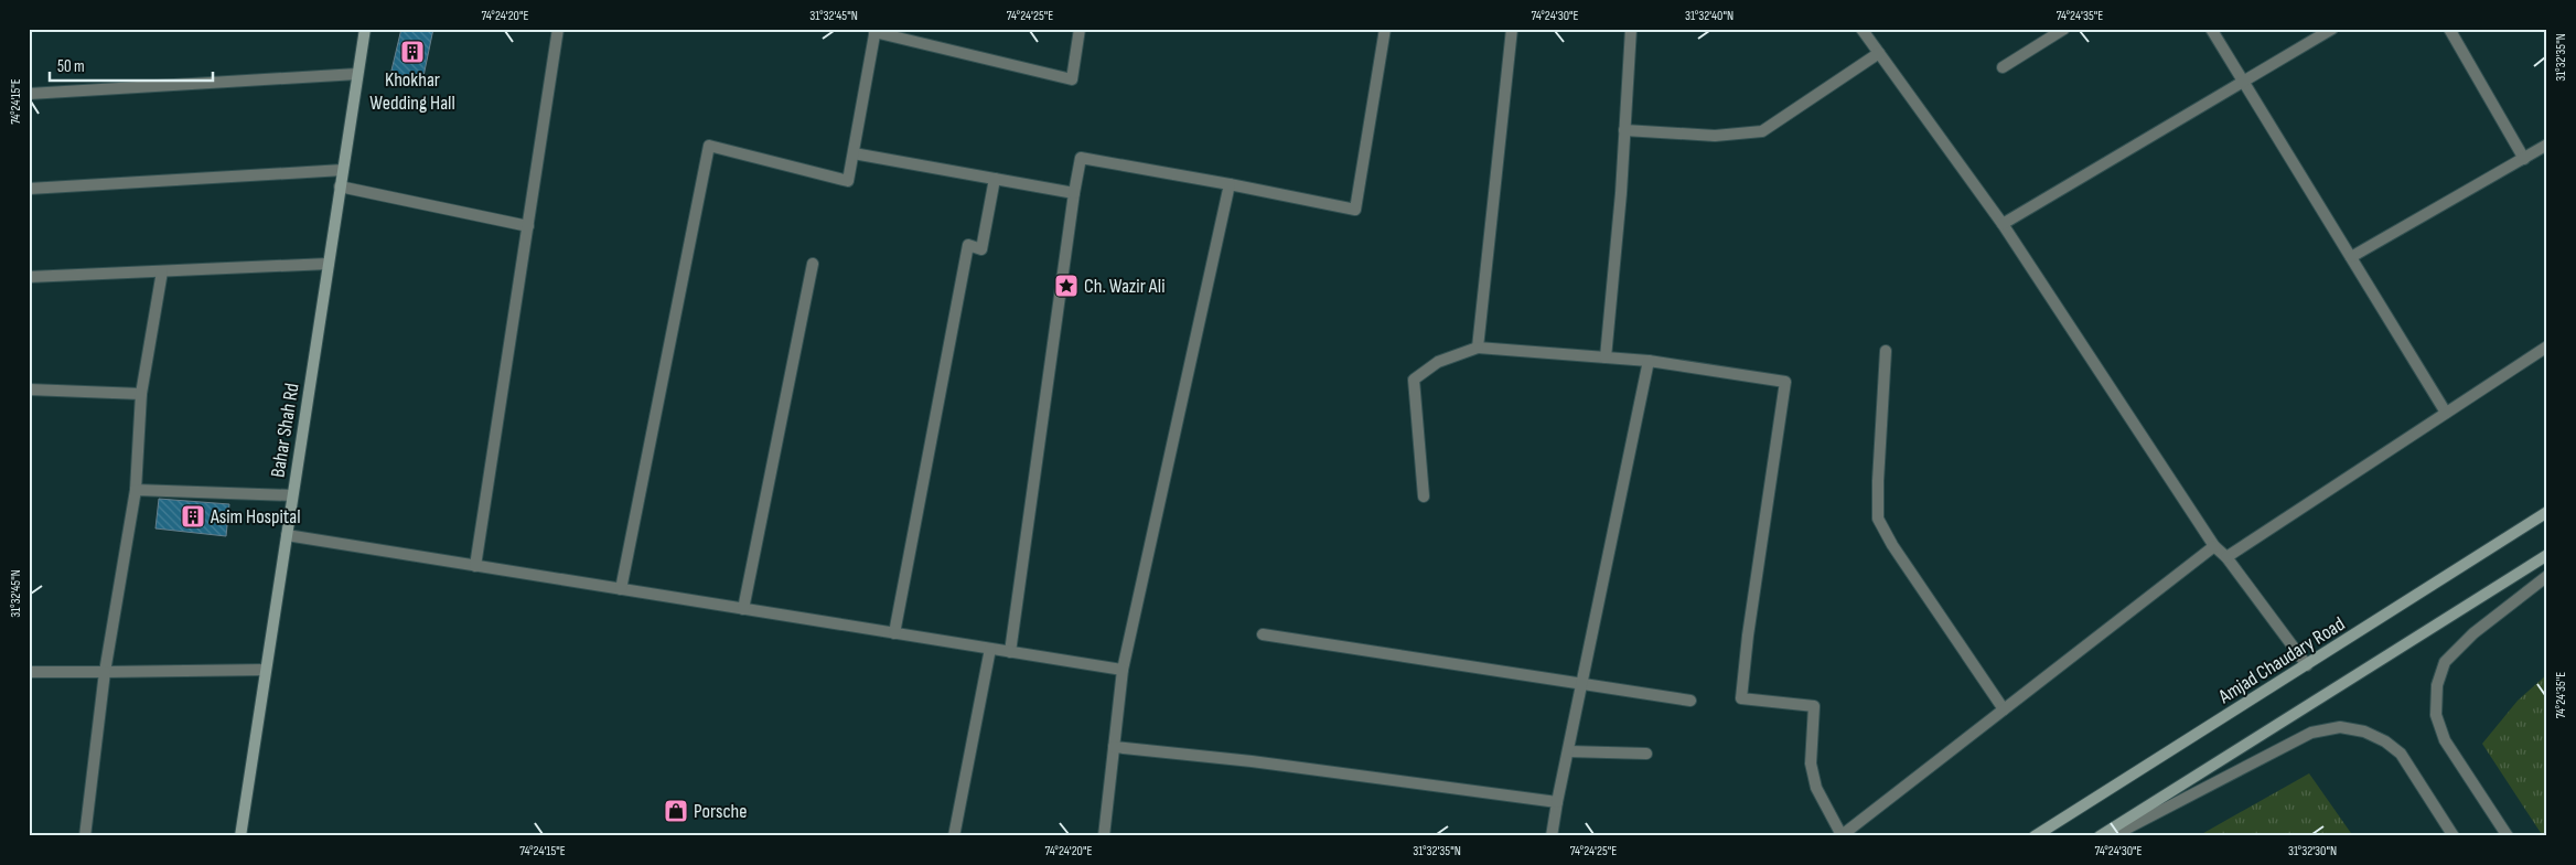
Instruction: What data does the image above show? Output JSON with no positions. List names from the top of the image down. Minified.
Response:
{"streets":{"main road":["Bahar Shah Rd","Amjad Chaudary Road"]},"places":{"building":["Khokhar Wedding Hall","Asim Hospital"],"place":["Ch. Wazir Ali"],"shop":["Porsche"]},"scale_bar":"50 m","coordinates":["74°24'20\"E","31°32'45\"N","74°24'25\"E","74°24'30\"E","31°32'40\"N","74°24'35\"E","31°32'35\"N","74°24'15\"E","31°32'30\"N"]}
